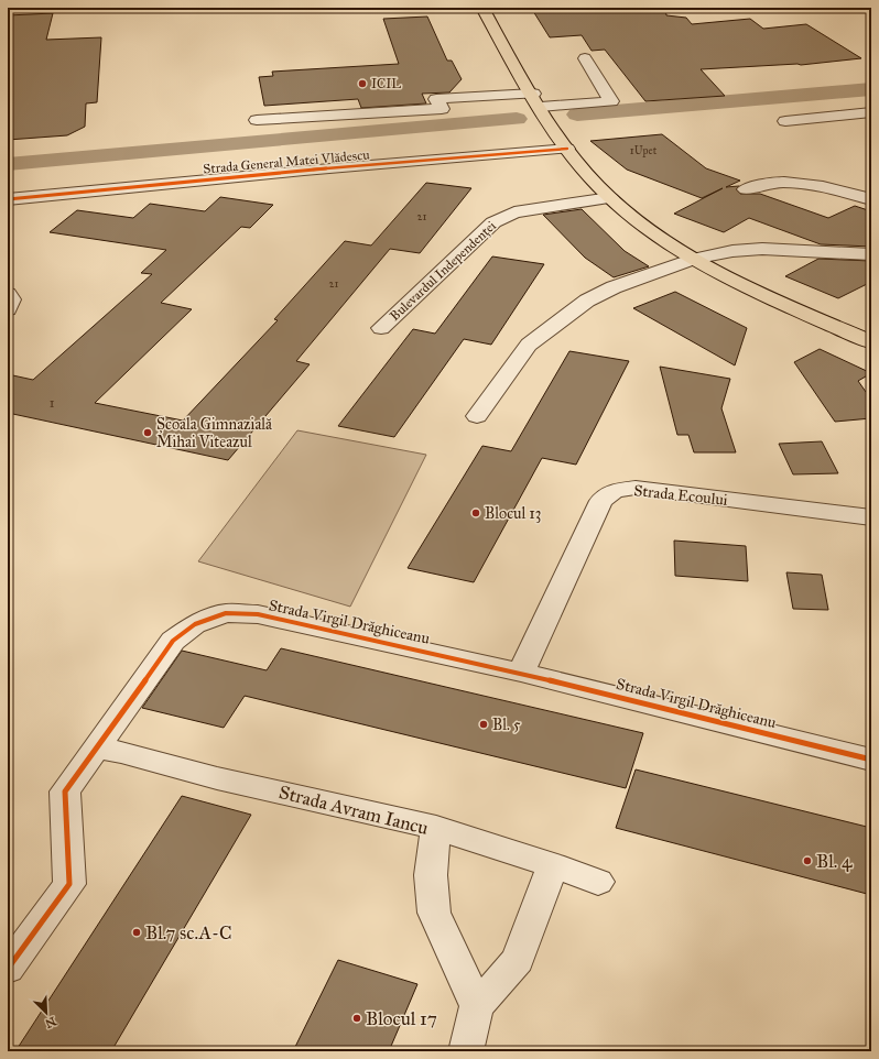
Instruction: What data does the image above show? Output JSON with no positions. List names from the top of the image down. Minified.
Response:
{"streets":{"street":["Strada General Matei Vlădescu","Bulevardul Independenței","Strada Ecoului","Strada Virgil Drăghiceanu","Strada Avram Iancu"]},"crossings":[["Strada Ecoului","Strada Virgil Drăghiceanu"],["Strada Virgil Drăghiceanu","Strada Avram Iancu"]],"places":["ICIL","Școala Gimnazială Mihai Viteazul","Blocul 13","Bl. 5","Bl. 4","Bl.7 sc.A-C","Blocul 17"],"house_numbers":["1Upet","21","21","1"],"north":"bottom right"}
